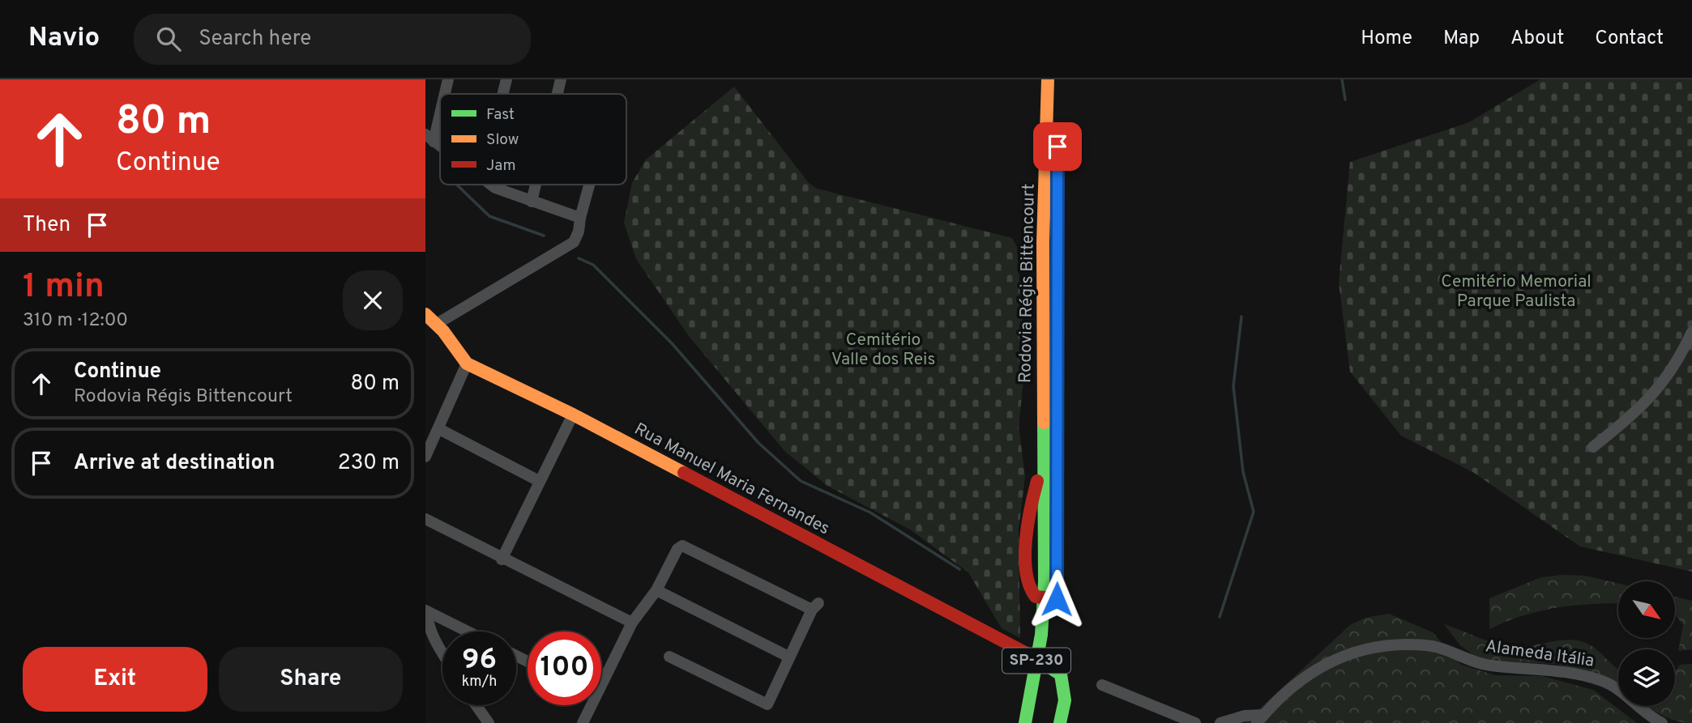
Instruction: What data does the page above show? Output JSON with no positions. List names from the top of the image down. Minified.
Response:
{"streets":{"main road":["Rodovia Régis Bittencourt","Rua Manuel Maria Fernandes","SP-230"],"street":["Alameda Itália"]},"crossings":[["Rodovia Régis Bittencourt","SP-230"],["Rua Manuel Maria Fernandes","SP-230"]],"parks":["Cemitério Memorial Parque Paulista","Cemitério Valle dos Reis"],"legend":["Fast","Slow","Jam"],"north":"bottom right","page":{"header":"Navio","search":"Search here","nav":["Home","Map","About","Contact"],"turn":["80 m","Continue"],"then":"Then","heading":["1 min","310 m · 12:00"],"list":[{"name":"Continue","note":"Rodovia Régis Bittencourt","value":"80 m"},{"name":"Arrive at destination","value":"230 m"}],"speed":"96 km/h","limit":"100","buttons":["Exit","Share"]}}
